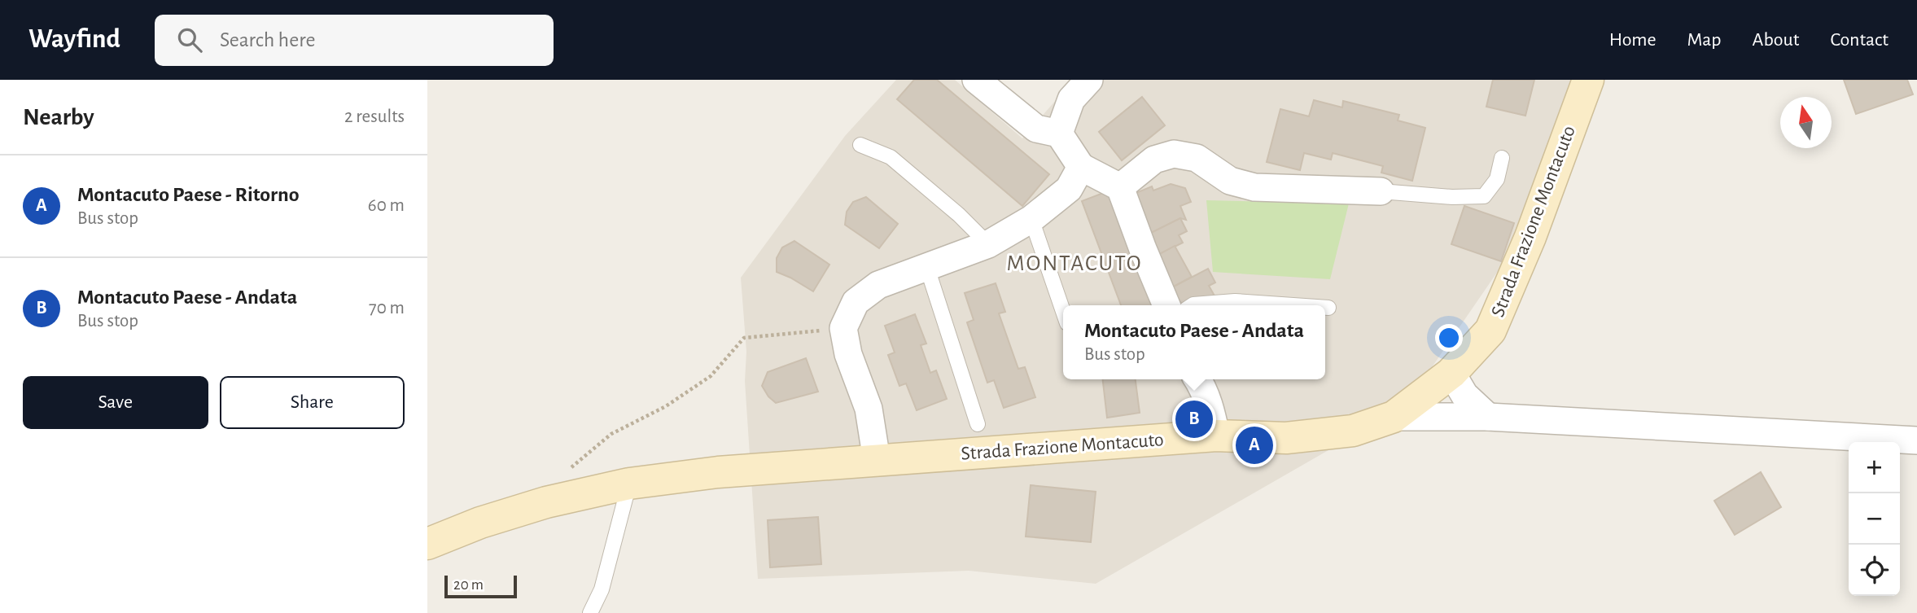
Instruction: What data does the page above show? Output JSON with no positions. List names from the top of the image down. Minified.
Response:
{"streets":{"street":["Strada Frazione Montacuto"]},"districts":["MONTACUTO"],"scale_bar":"20 m","north":"top","page":{"header":"Wayfind","search":"Search here","nav":["Home","Map","About","Contact"],"heading":["Nearby","2 results"],"list":[{"mark":"A","name":"Montacuto Paese - Ritorno","note":"Bus stop","value":"60 m"},{"mark":"B","name":"Montacuto Paese - Andata","note":"Bus stop","value":"70 m"}],"popup":["Montacuto Paese - Andata","Bus stop"],"buttons":["Save","Share"],"pins":["B","A"],"map_buttons":["+","−"],"scale":"20 m"}}
